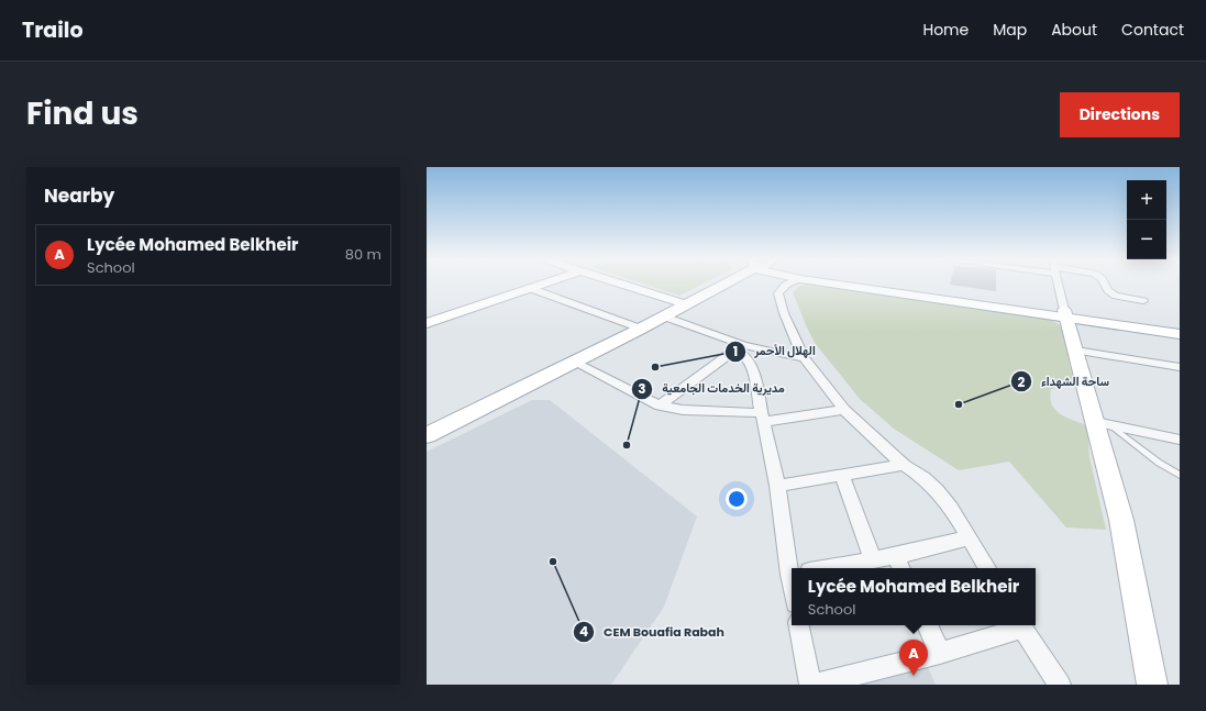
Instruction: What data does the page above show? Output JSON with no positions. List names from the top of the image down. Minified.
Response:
{"places":["الهلال الأحمر","ساحة الشهداء","مديرية الخدمات الجامعية","CEM Bouafia Rabah"],"page":{"header":"Trailo","nav":["Home","Map","About","Contact"],"title":"Find us","buttons":"Directions","heading":"Nearby","map_buttons":["+","−"],"list":[{"mark":"A","name":"Lycée Mohamed Belkheir","note":"School","value":"80 m"}],"popup":["Lycée Mohamed Belkheir","School"],"pins":"A"}}
